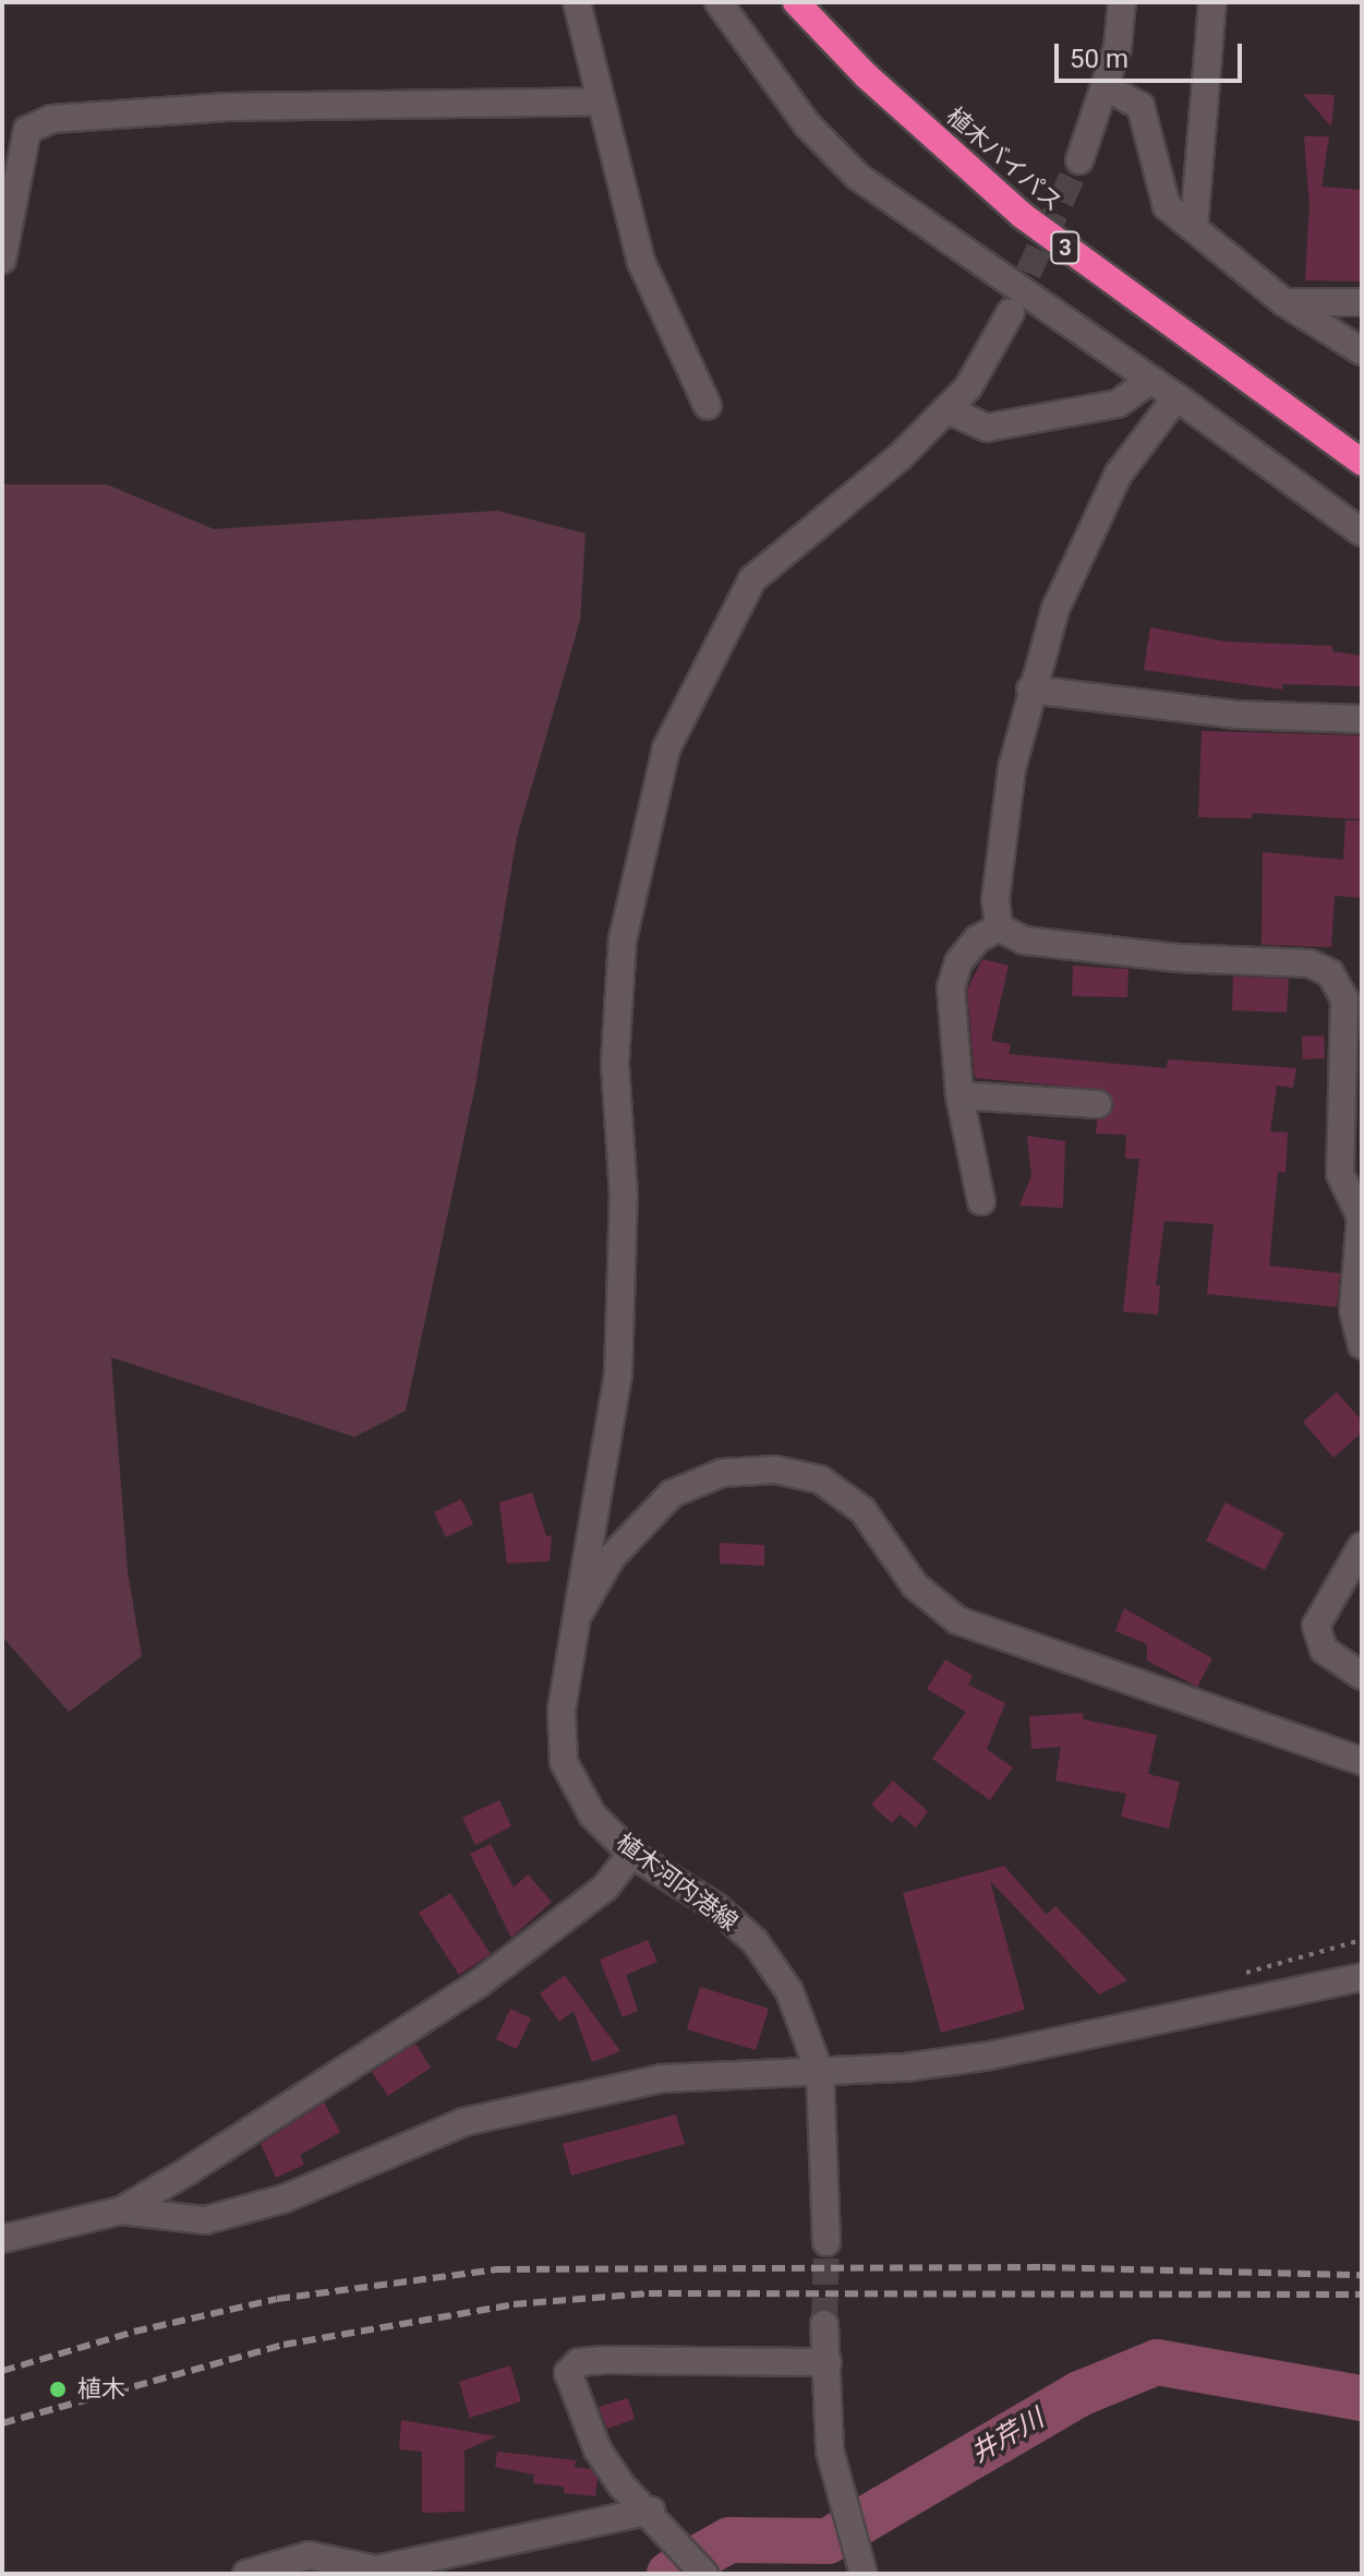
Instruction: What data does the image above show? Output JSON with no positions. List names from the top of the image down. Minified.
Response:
{"streets":{"highway":["植木バイパス","3"],"street":["植木河内港線"]},"water":["井芹川"],"places":["植木"],"scale_bar":"50 m"}
